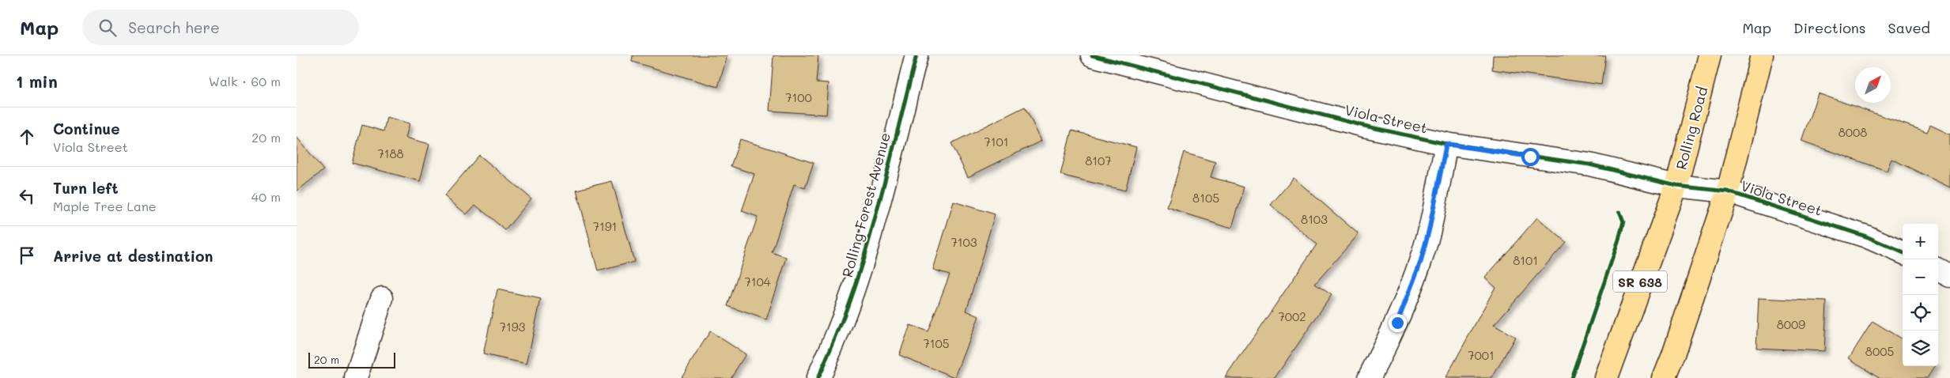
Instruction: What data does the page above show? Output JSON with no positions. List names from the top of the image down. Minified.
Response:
{"streets":{"main road":["Rolling Road","SR 638"],"street":["Viola Street","Rolling Forest Avenue"]},"crossings":[["Viola Street","Rolling Road"]],"house_numbers":["7100","8008","7101","7188","8107","8105","8103","7191","7103","8101","7104","7002","8009","7193","7105","8005","7001"],"scale_bar":"20 m","north":"top right","page":{"header":"Map","search":"Search here","nav":["Map","Directions","Saved"],"heading":["1 min","Walk · 60 m"],"list":[["Continue","Viola Street","20 m"],["Turn left","Maple Tree Lane","40 m"],"Arrive at destination"],"map_buttons":["+","−"],"scale":"20 m"}}
